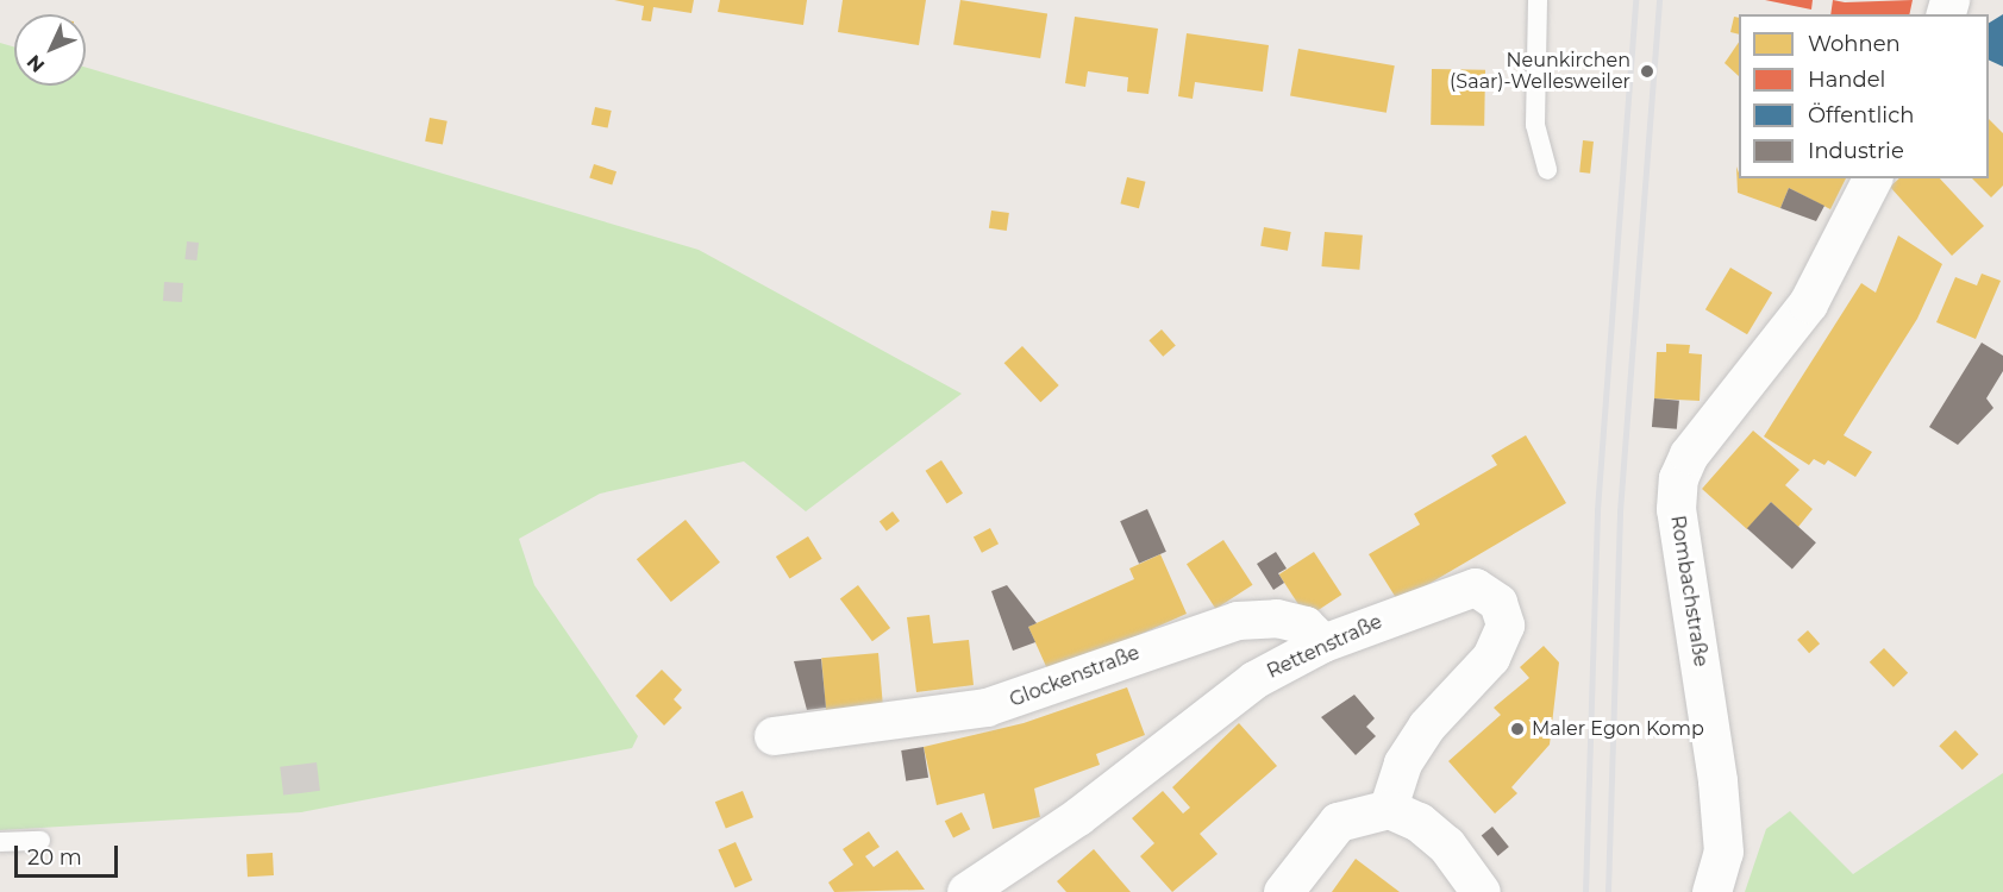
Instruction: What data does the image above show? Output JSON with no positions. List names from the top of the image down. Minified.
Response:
{"streets":{"street":["Rombachstraße","Rettenstraße","Glockenstraße"]},"crossings":[["Rettenstraße","Glockenstraße"]],"places":["Neunkirchen (Saar)-Wellesweiler","Maler Egon Komp"],"legend":["Wohnen","Handel","Öffentlich","Industrie"],"scale_bar":"20 m","north":"bottom left"}
